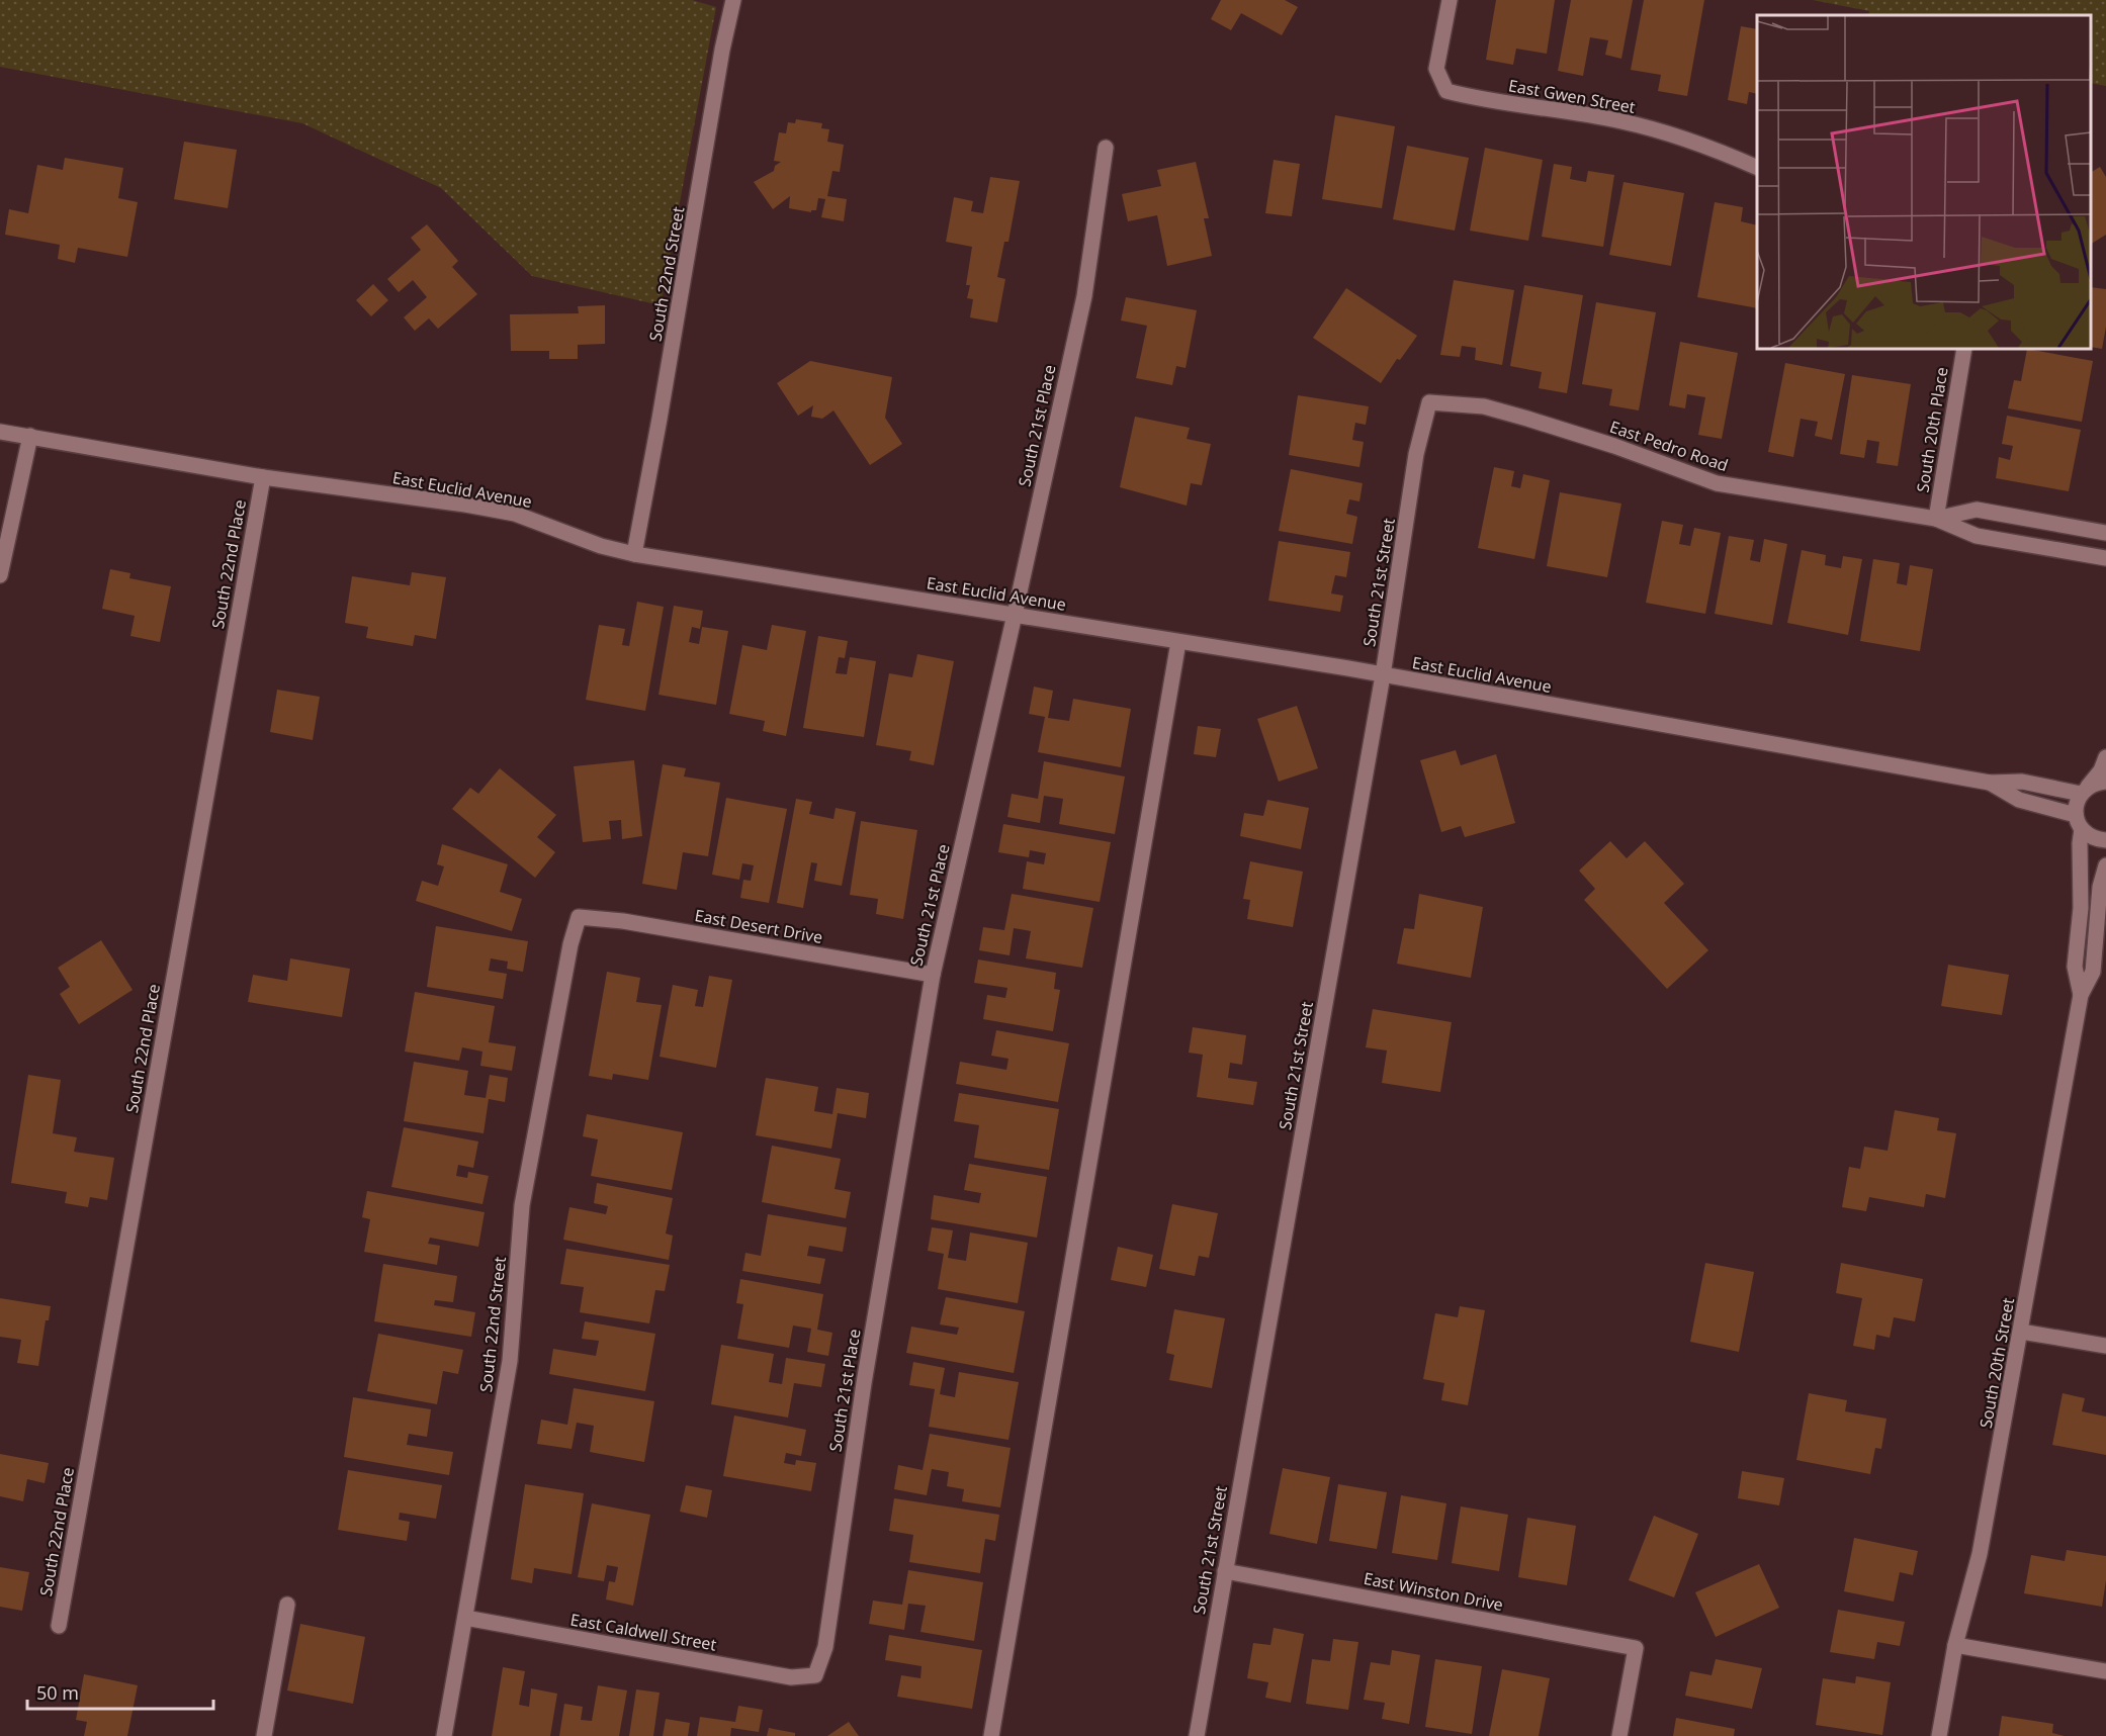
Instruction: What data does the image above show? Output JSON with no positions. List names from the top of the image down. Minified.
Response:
{"streets":{"street":["East Gwen Street","South 22nd Street","South 21st Place","South 20th Place","East Pedro Road","East Euclid Avenue","South 22nd Place","South 21st Street","East Desert Drive","South 20th Street","East Winston Drive","East Caldwell Street"]},"crossings":[["South 22nd Street","East Euclid Avenue"],["South 22nd Street","East Desert Drive"],["South 22nd Street","East Caldwell Street"],["South 21st Place","East Euclid Avenue"],["South 21st Place","East Desert Drive"],["South 21st Place","East Caldwell Street"],["South 20th Place","East Pedro Road"],["East Pedro Road","South 21st Street"],["East Euclid Avenue","South 22nd Place"],["East Euclid Avenue","South 21st Street"],["East Euclid Avenue","South 20th Street"],["South 21st Street","East Winston Drive"]],"scale_bar":"50 m"}
